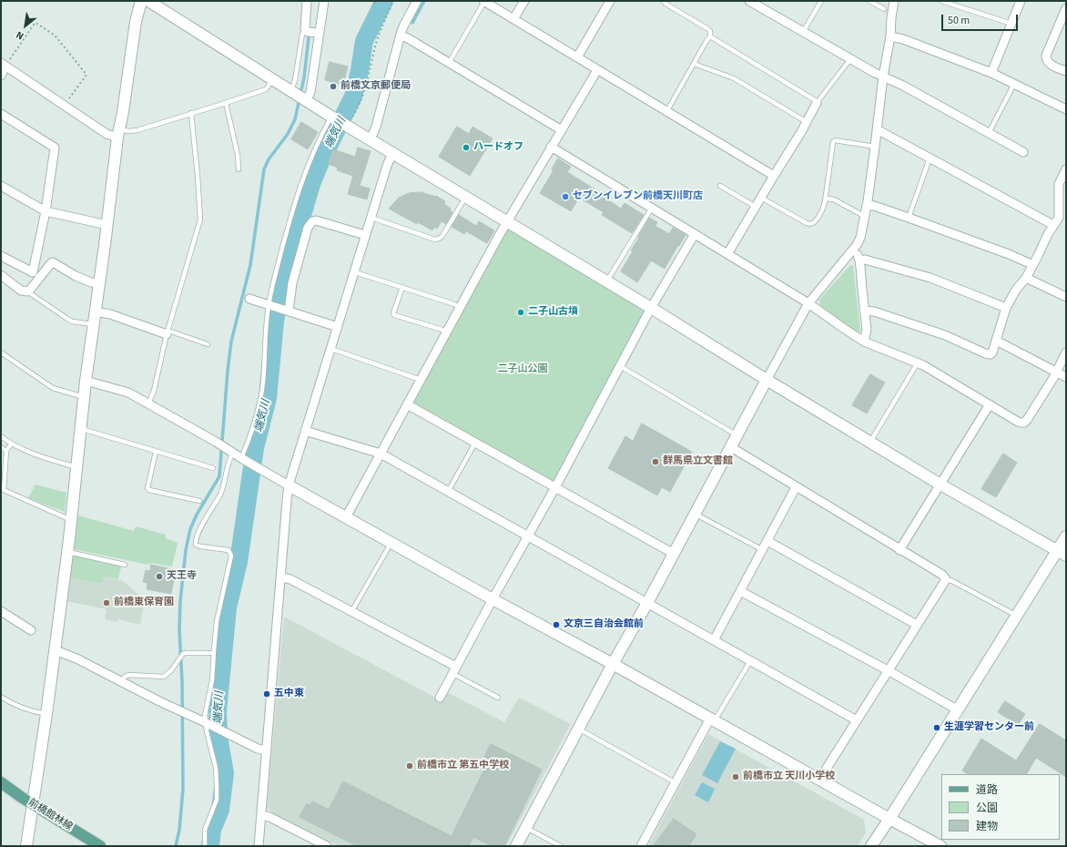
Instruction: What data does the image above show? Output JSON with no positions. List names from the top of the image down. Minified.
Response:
{"streets":{"main road":["前橋館林線"]},"water":["端気川"],"parks":["二子山公園"],"places":["前橋文京郵便局","ハードオフ","セブンイレブン前橋天川町店","二子山古墳","群馬県立文書館","天王寺","前橋東保育園","文京三自治会館前","五中東","生涯学習センター前","前橋市立 第五中学校","前橋市立 天川小学校"],"legend":["道路","公園","建物"],"scale_bar":"50 m","north":"bottom left"}
